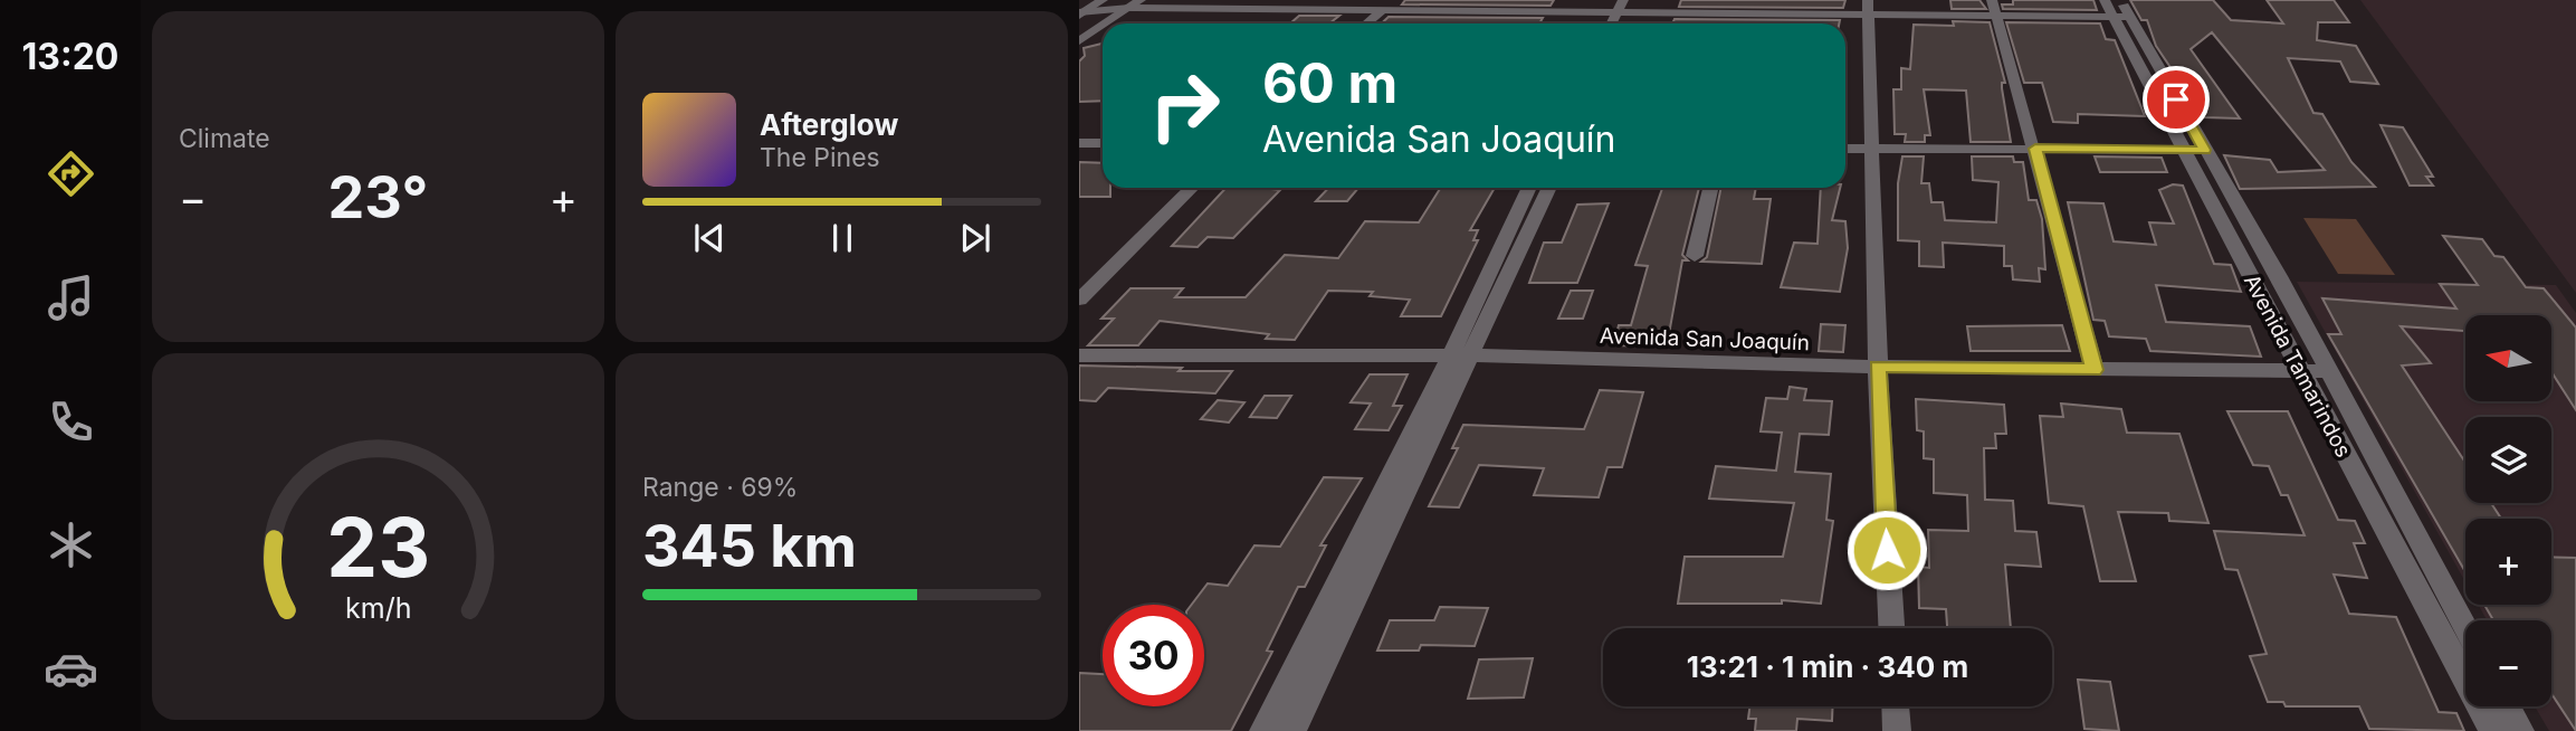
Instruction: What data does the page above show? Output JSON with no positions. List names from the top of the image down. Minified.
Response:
{"streets":{"street":["Avenida San Joaquín","Avenida Tamarindos"]},"crossings":[["Avenida San Joaquín","Avenida Tamarindos"]],"north":"left","page":{"tabs":"13:20","tile":["Climate",["Range · 69%","345 km"]],"turn":["60 m","Avenida San Joaquín"],"song":["Afterglow","The Pines"],"heat":["−","23°","+"],"map_buttons":["+","−"],"limit":"30","trip":"13:21 · 1 min · 340 m","gauge":["23","km/h"]}}
